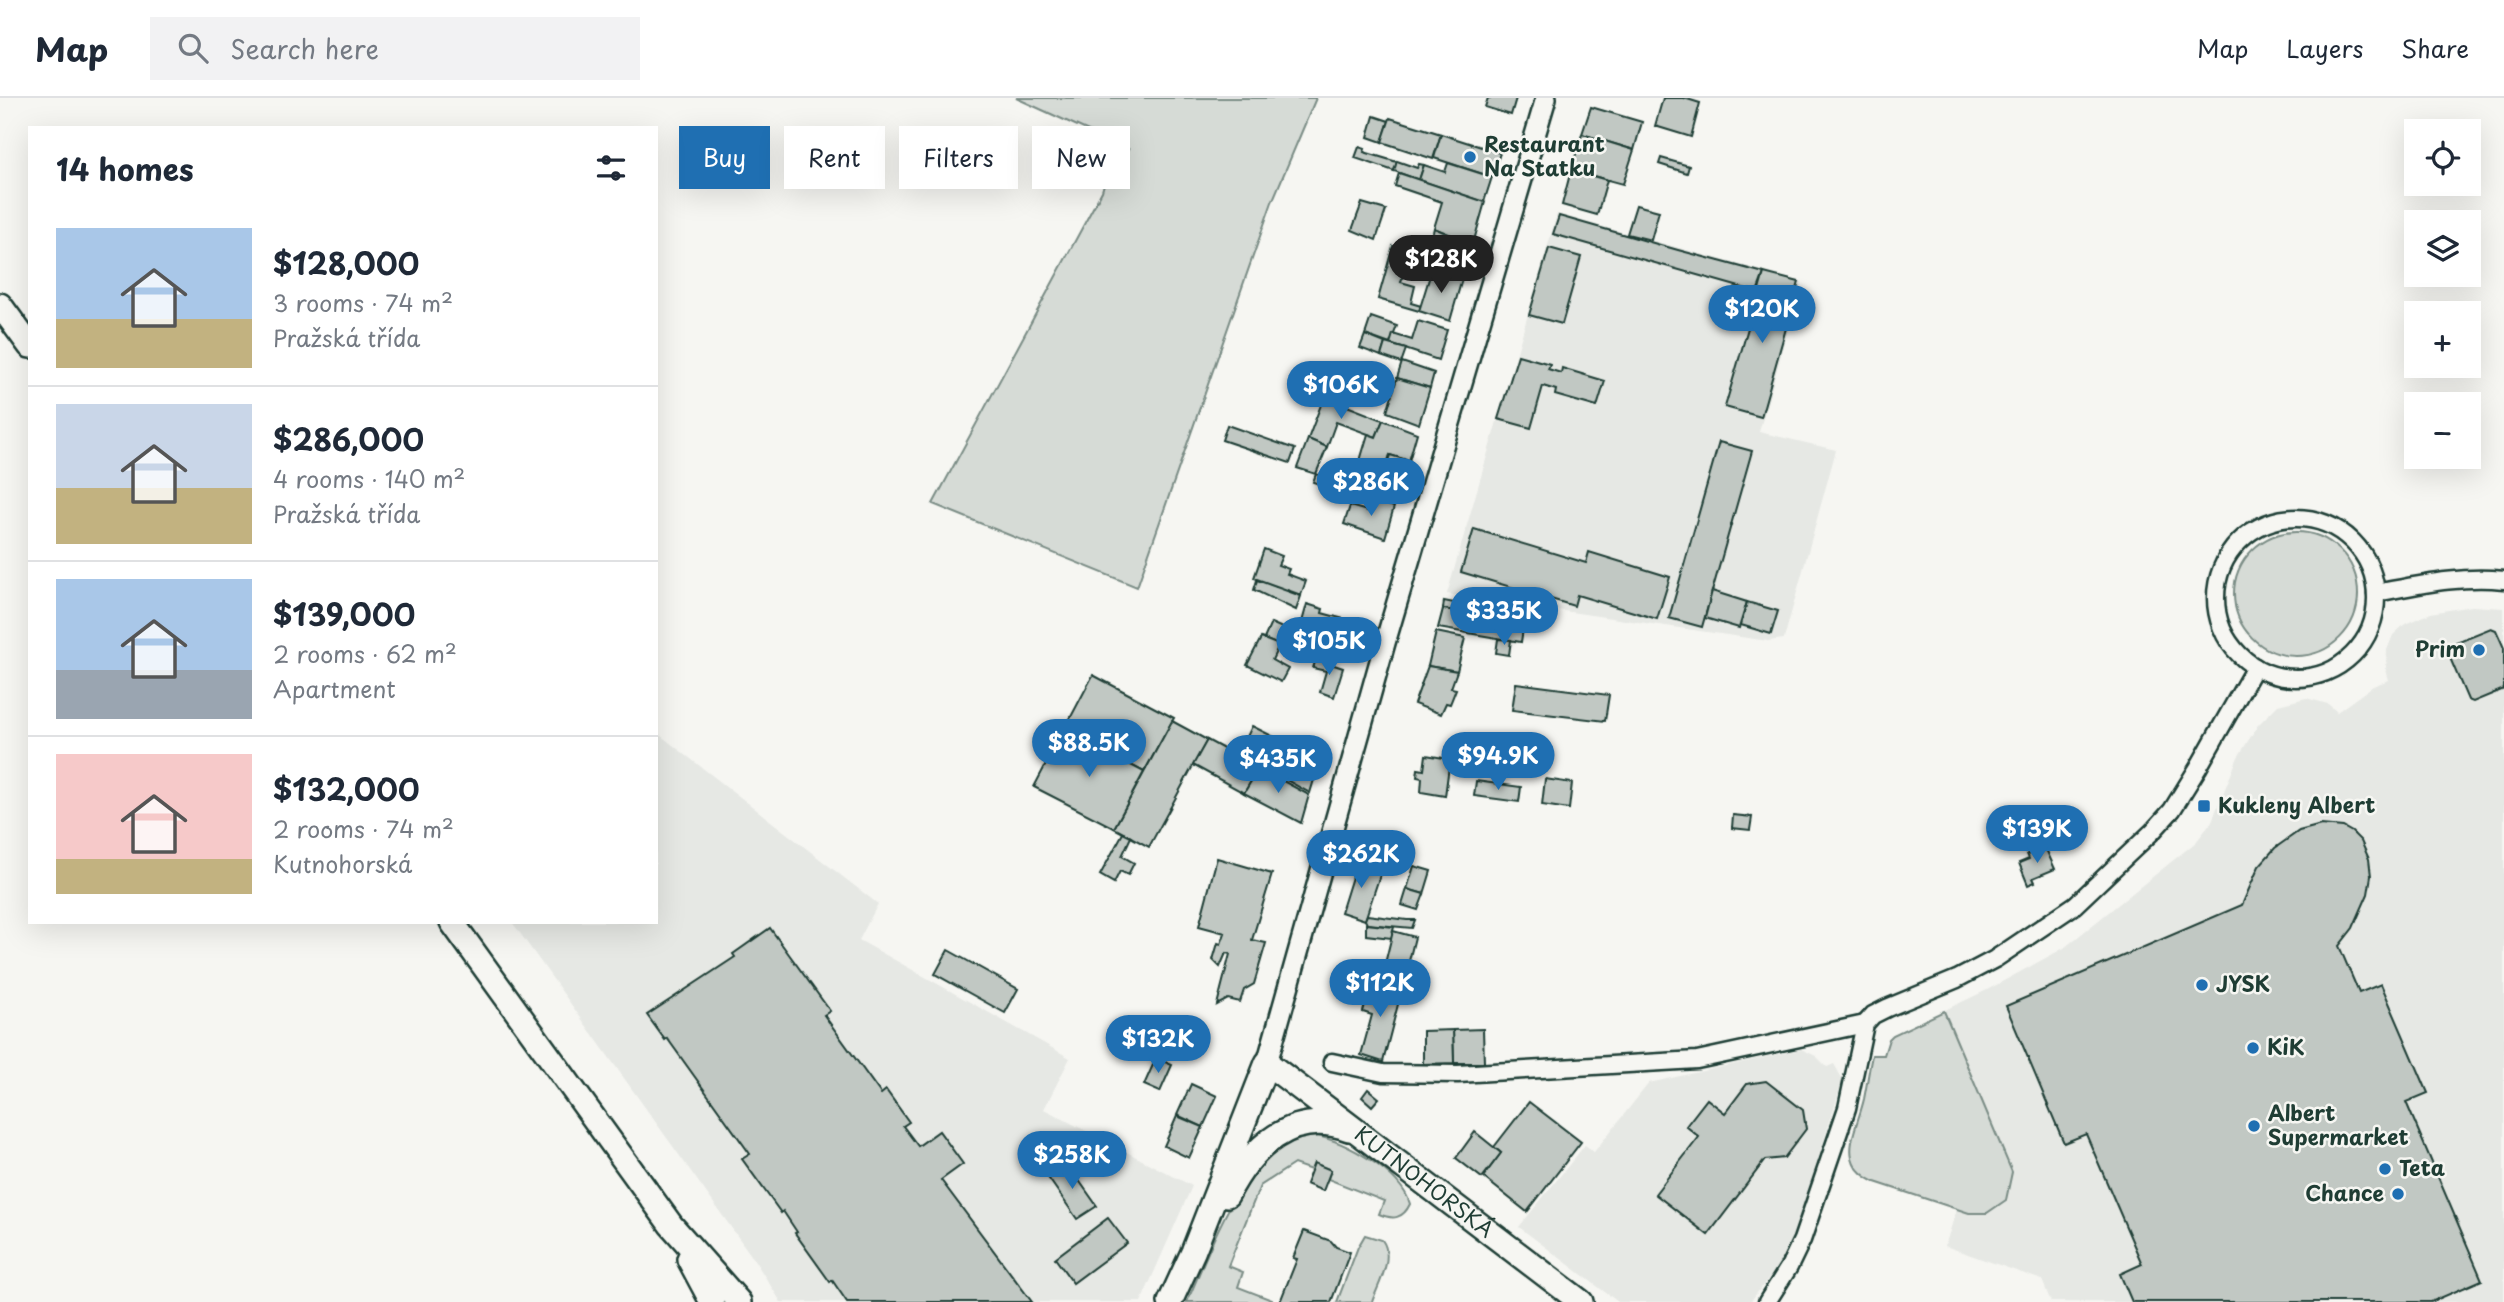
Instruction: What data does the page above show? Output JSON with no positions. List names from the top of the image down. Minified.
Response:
{"streets":{"main road":["KUTNOHORSKÁ"]},"places":{"other":["Restaurant Na Statku","Prim","JYSK","KiK","Albert Supermarket","Teta","Chance"],"transit":["Kukleny Albert"]},"page":{"header":"Map","search":"Search here","nav":["Map","Layers","Share"],"map_buttons":["+","−"],"chip":["Buy","Rent","Filters","New"],"heading":"14 homes","list":[{"name":"$128,000","note":"3 rooms · 74 m² · Pražská třída"},{"name":"$286,000","note":"4 rooms · 140 m² · Pražská třída"},{"name":"$139,000","note":"2 rooms · 62 m² · Apartment"},{"name":"$132,000","note":"2 rooms · 74 m² · Kutnohorská"}],"price":["$128K","$120K","$106K","$286K","$335K","$105K","$88.5K","$94.9K","$435K","$139K","$262K","$112K","$132K","$258K"]}}
